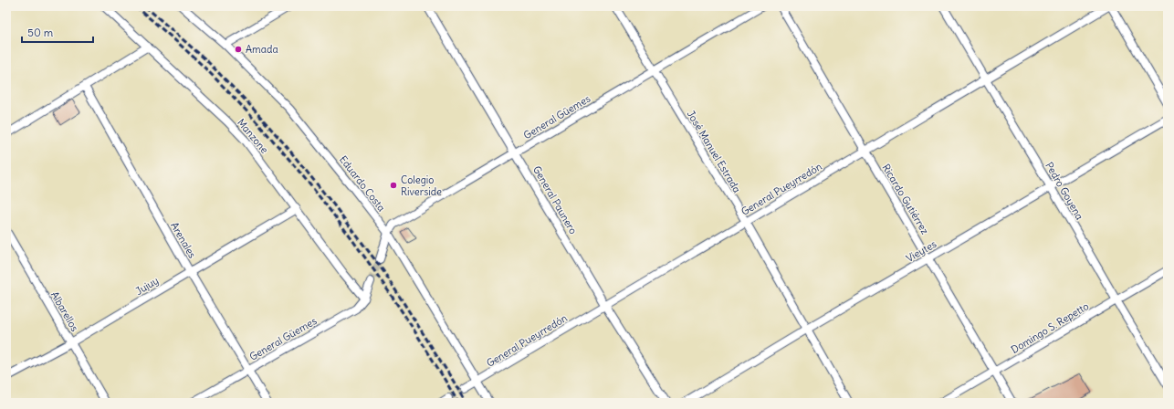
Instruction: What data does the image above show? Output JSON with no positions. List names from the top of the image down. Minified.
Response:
{"streets":{"street":["General Güemes","Manzone","José Manuel Estrada","Eduardo Costa","General Pueyrredón","Pedro Goyena","Ricardo Gutiérrez","General Paunero","Arenales","Vieytes","Jujuy","Albarellos","Domingo S. Repetto"]},"crossings":[["General Güemes","Manzone"],["General Güemes","José Manuel Estrada"],["General Güemes","Eduardo Costa"],["General Güemes","General Paunero"],["General Güemes","Arenales"],["Manzone","Jujuy"],["José Manuel Estrada","General Pueyrredón"],["José Manuel Estrada","Vieytes"],["Eduardo Costa","General Pueyrredón"],["General Pueyrredón","Pedro Goyena"],["General Pueyrredón","Ricardo Gutiérrez"],["General Pueyrredón","General Paunero"],["Pedro Goyena","Vieytes"],["Pedro Goyena","Domingo S. Repetto"],["Ricardo Gutiérrez","Vieytes"],["Ricardo Gutiérrez","Domingo S. Repetto"],["Arenales","Jujuy"],["Jujuy","Albarellos"]],"places":["Amada","Colegio Riverside"],"scale_bar":"50 m"}
